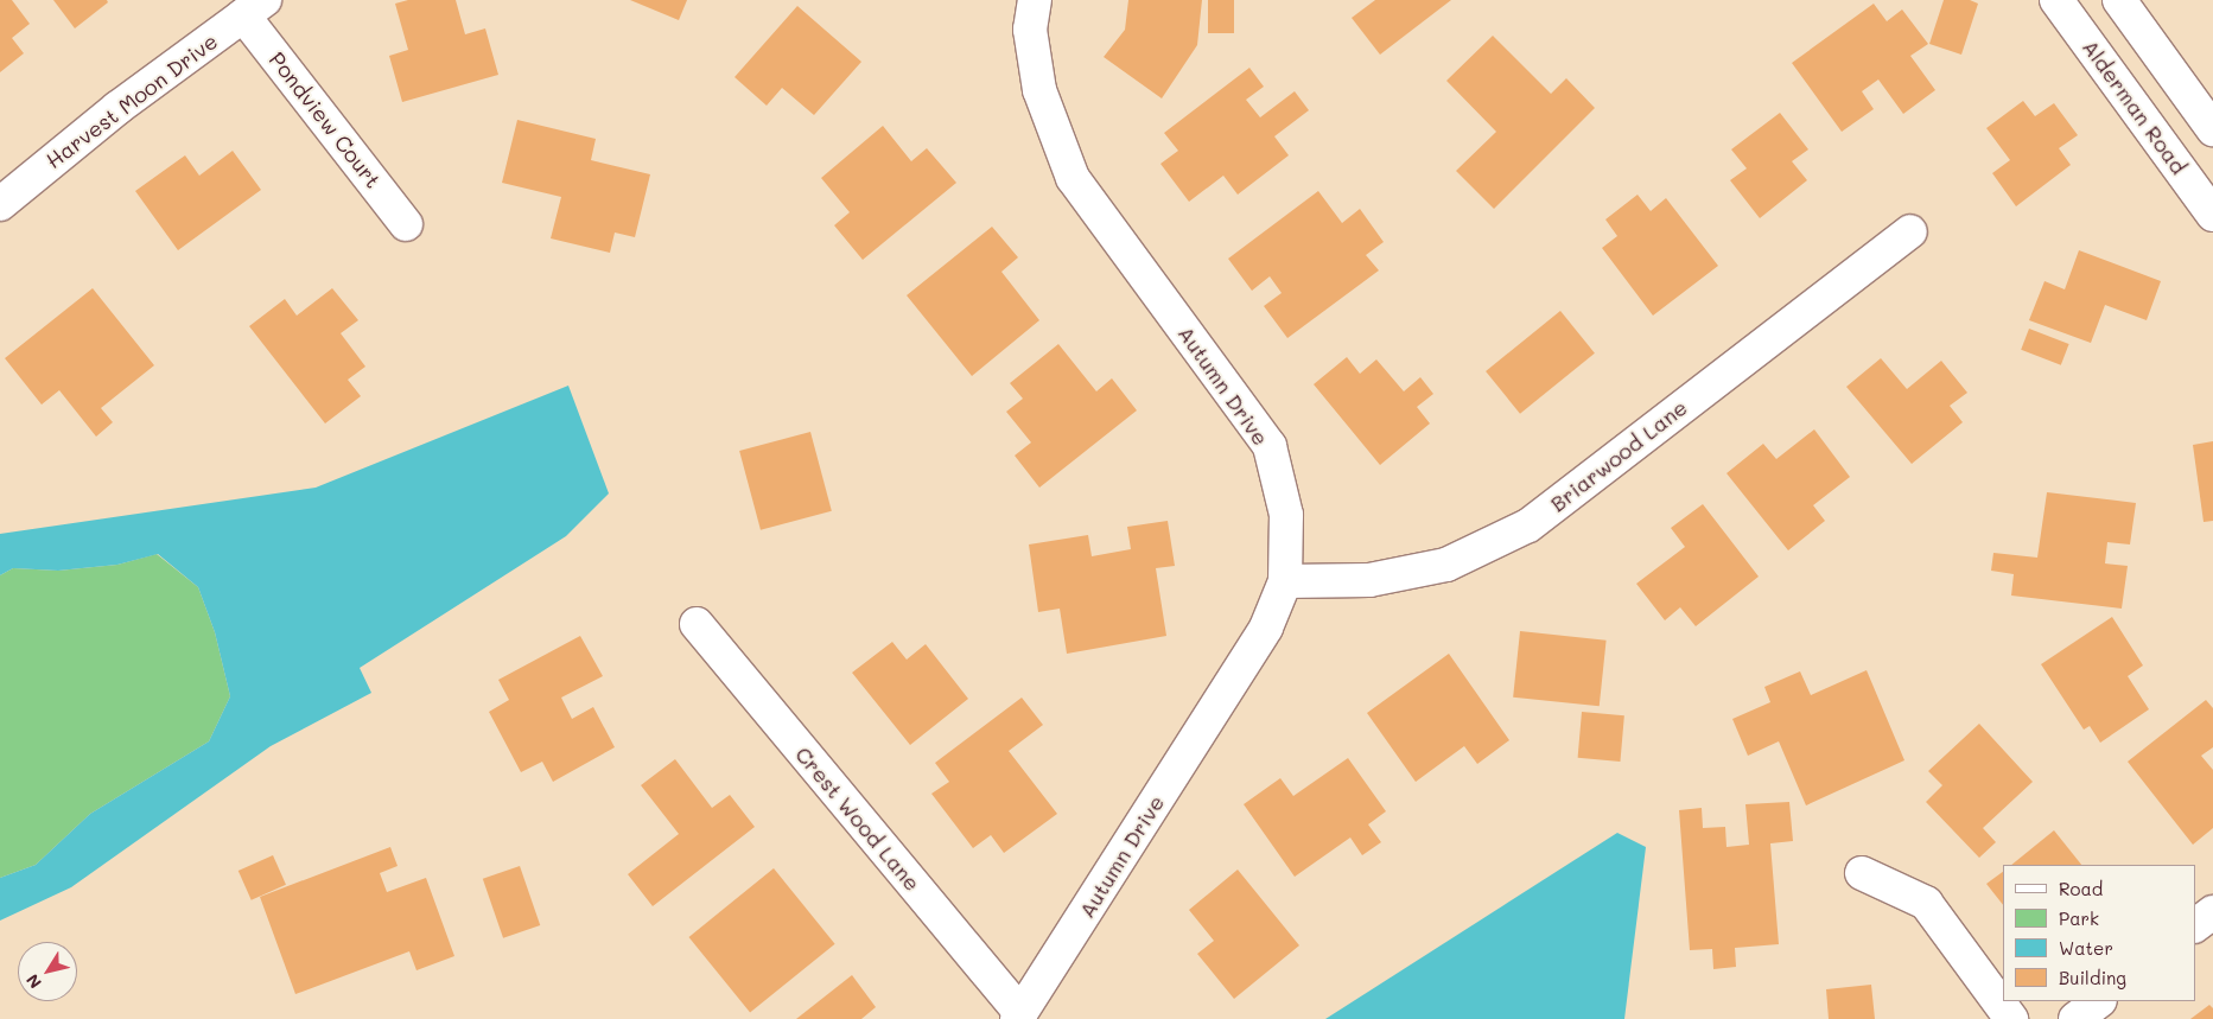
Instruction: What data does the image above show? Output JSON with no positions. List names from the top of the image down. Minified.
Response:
{"streets":{"street":["Harvest Moon Drive","Alderman Road","Pondview Court","Autumn Drive","Briarwood Lane","Crest Wood Lane"]},"crossings":[["Harvest Moon Drive","Pondview Court"],["Autumn Drive","Briarwood Lane"],["Autumn Drive","Crest Wood Lane"]],"legend":["Road","Park","Water","Building"],"north":"bottom left"}
